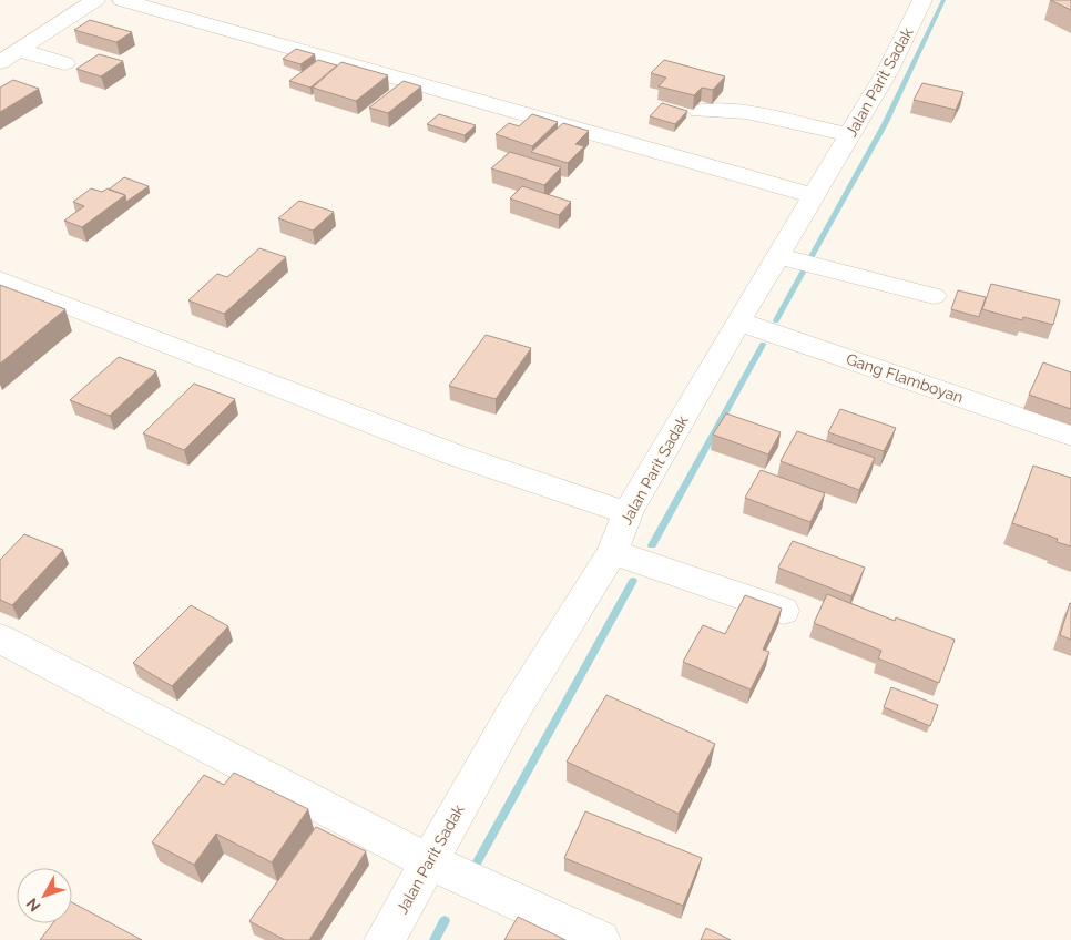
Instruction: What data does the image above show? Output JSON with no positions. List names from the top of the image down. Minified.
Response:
{"streets":{"street":["Jalan Parit Sadak","Gang Flamboyan"]},"crossings":[["Jalan Parit Sadak","Gang Flamboyan"]],"north":"bottom left"}
